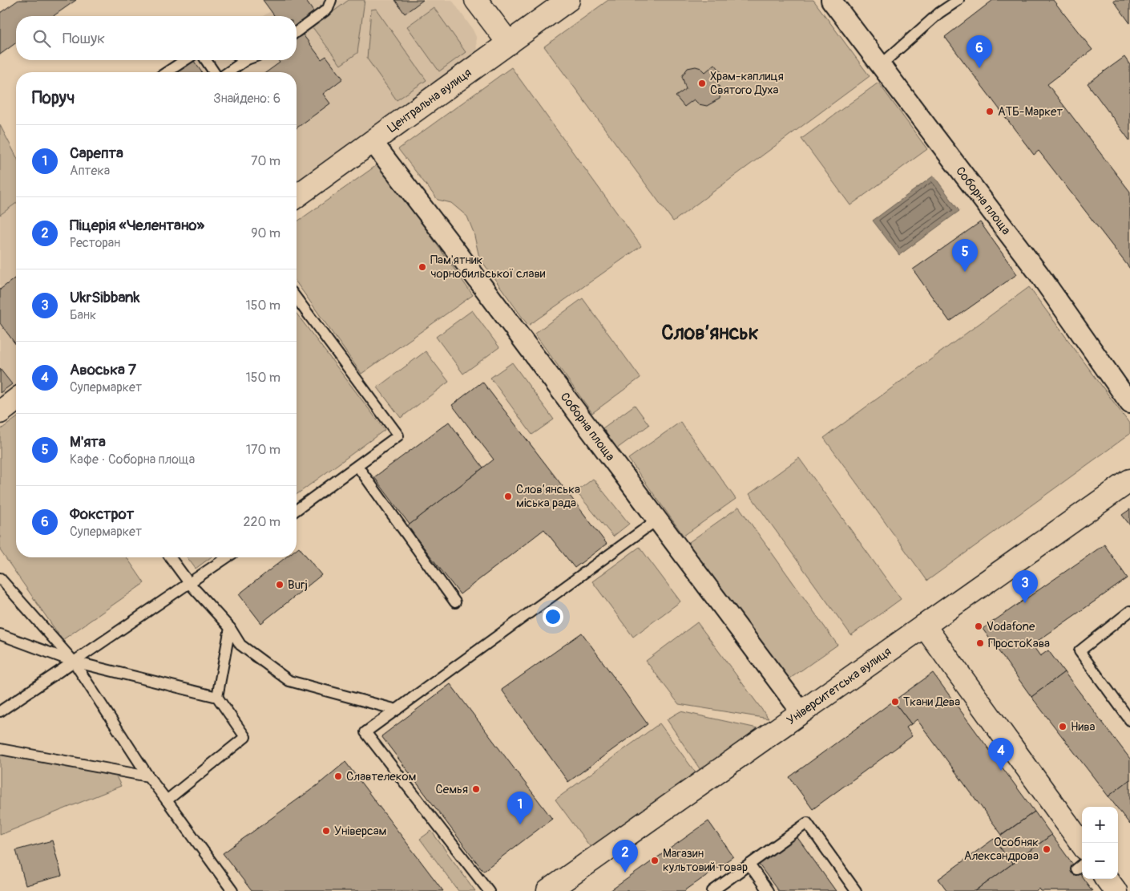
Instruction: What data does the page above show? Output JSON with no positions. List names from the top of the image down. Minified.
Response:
{"streets":{"street":["Центральна вулиця","Соборна площа","Університетська вулиця"]},"crossings":[["Центральна вулиця","Соборна площа"],["Соборна площа","Університетська вулиця"]],"districts":["Слов’янськ"],"places":["Храм-каплиця Святого Духа","АТБ-Маркет","Пам'ятник чорнобильської слави","Слов’янська міська рада","Burj","Vodafone","ПростоКава","Ткани Дева","Нива","Славтелеком","Семья","Універсам","Особняк Александрова","Магазин культовий товар"],"page":{"search":"Пошук","pins":["6","5","3","4","1","2"],"heading":["Поруч","Знайдено: 6"],"list":[{"mark":"1","name":"Сарепта","note":"Аптека","value":"70 m"},{"mark":"2","name":"Піцерія «Челентано»","note":"Ресторан","value":"90 m"},{"mark":"3","name":"UkrSibbank","note":"Банк","value":"150 m"},{"mark":"4","name":"Авоська 7","note":"Супермаркет","value":"150 m"},{"mark":"5","name":"М'ята","note":"Кафе · Соборна площа","value":"170 m"},{"mark":"6","name":"Фокстрот","note":"Супермаркет","value":"220 m"}],"map_buttons":["+","−"]}}
